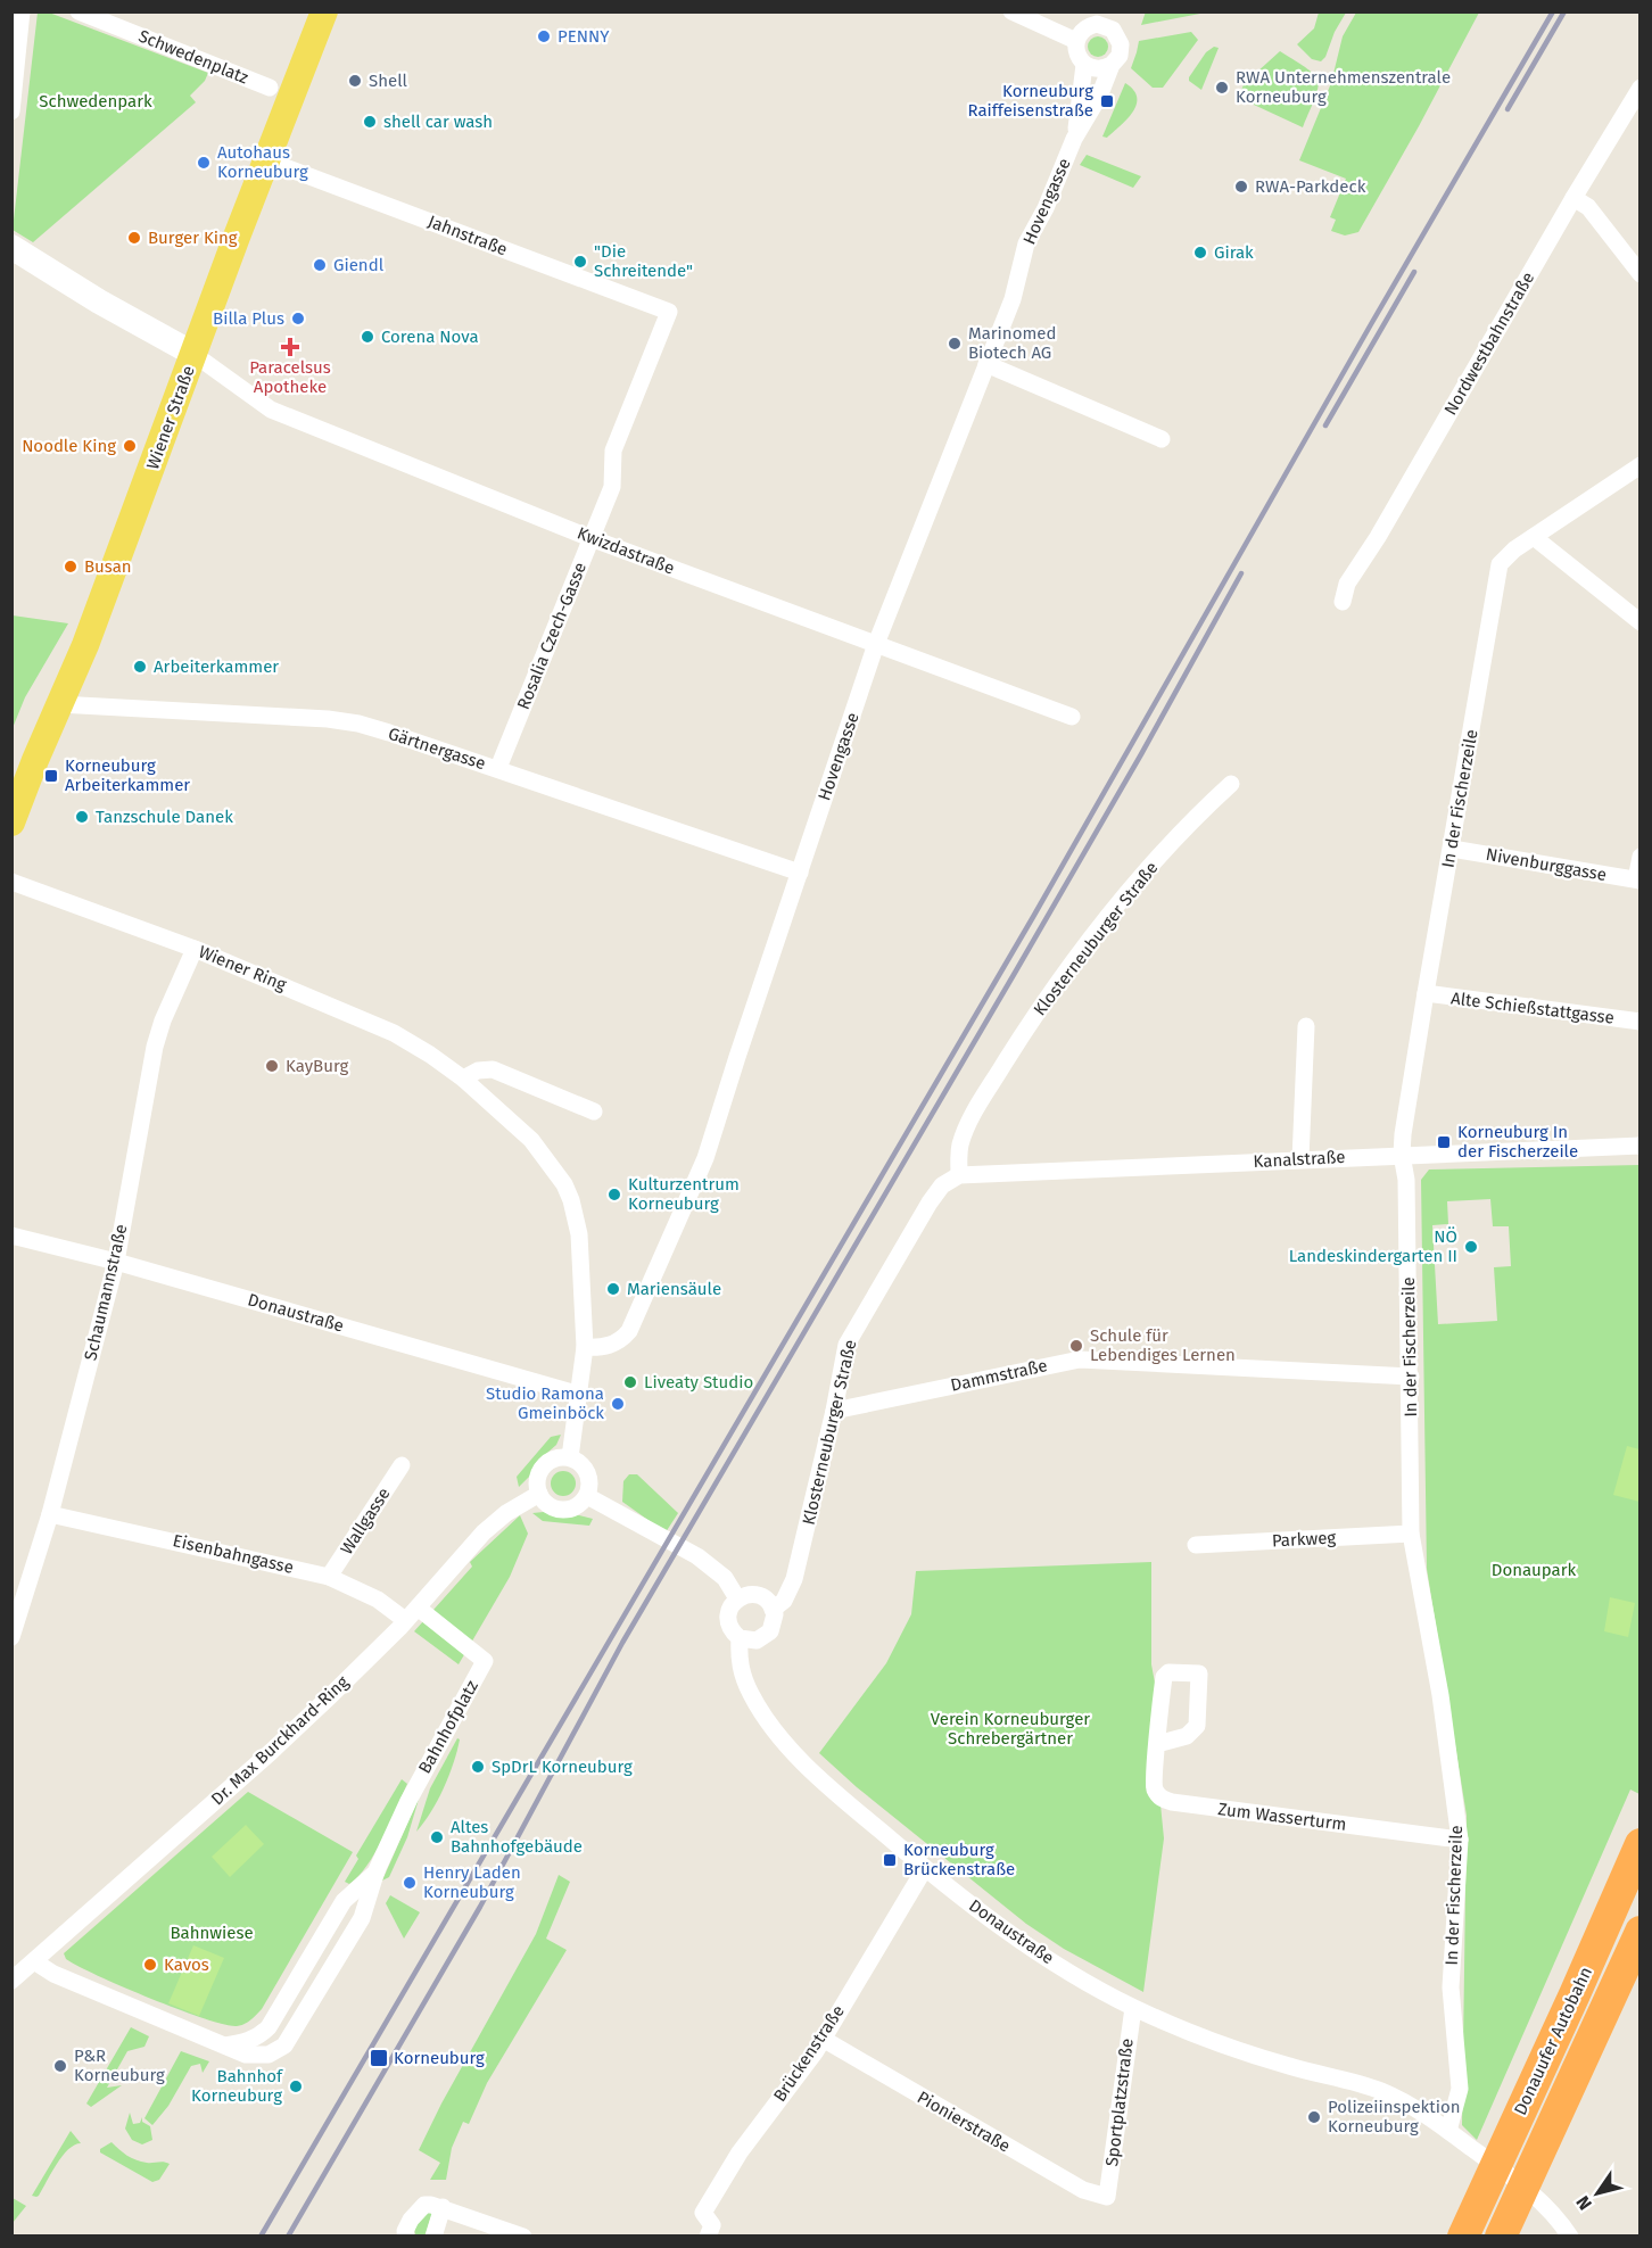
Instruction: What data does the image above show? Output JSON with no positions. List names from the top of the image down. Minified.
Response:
{"streets":{"highway":["Donauufer Autobahn"],"main road":["Wiener Straße"],"street":["Schwedenplatz","Hovengasse","Jahnstraße","Nordwestbahnstraße","Kwizdastraße","Rosalia Czech-Gasse","Gärtnergasse","In der Fischerzeile","Nivenburggasse","Klosterneuburger Straße","Wiener Ring","Alte Schießstattgasse","Kanalstraße","Schaumannstraße","Donaustraße","Dammstraße","Wallgasse","Parkweg","Eisenbahngasse","Bahnhofplatz","Dr. Max Burckhard-Ring","Zum Wasserturm","Brückenstraße","Sportplatzstraße","Pionierstraße"]},"crossings":[["Hovengasse","Kwizdastraße"],["Hovengasse","Gärtnergasse"],["Jahnstraße","Wiener Straße"],["Jahnstraße","Rosalia Czech-Gasse"],["Wiener Straße","Kwizdastraße"],["Wiener Straße","Gärtnergasse"],["Kwizdastraße","Rosalia Czech-Gasse"],["Rosalia Czech-Gasse","Gärtnergasse"],["In der Fischerzeile","Nivenburggasse"],["In der Fischerzeile","Alte Schießstattgasse"],["In der Fischerzeile","Kanalstraße"],["In der Fischerzeile","Donaustraße"],["In der Fischerzeile","Dammstraße"],["In der Fischerzeile","Parkweg"],["In der Fischerzeile","Zum Wasserturm"],["Klosterneuburger Straße","Kanalstraße"],["Klosterneuburger Straße","Donaustraße"],["Klosterneuburger Straße","Dammstraße"],["Wiener Ring","Schaumannstraße"],["Schaumannstraße","Donaustraße"],["Schaumannstraße","Eisenbahngasse"],["Donaustraße","Brückenstraße"],["Donaustraße","Sportplatzstraße"],["Wallgasse","Eisenbahngasse"],["Eisenbahngasse","Dr. Max Burckhard-Ring"],["Bahnhofplatz","Dr. Max Burckhard-Ring"],["Brückenstraße","Pionierstraße"],["Sportplatzstraße","Pionierstraße"]],"parks":["Schwedenpark","Donaupark","Verein Korneuburger Schrebergärtner","Bahnwiese"],"places":{"other":["PENNY","Shell","RWA Unternehmenszentrale Korneuburg","shell car wash","Autohaus Korneuburg","RWA-Parkdeck","Burger King","Girak","\"Die Schreitende\"","Giendl","Billa Plus","Corena Nova","Marinomed Biotech AG","Noodle King","Busan","Arbeiterkammer","Tanzschule Danek","KayBurg","Kulturzentrum Korneuburg","NÖ Landeskindergarten II","Mariensäule","Schule für Lebendiges Lernen","Liveaty Studio","Studio Ramona Gmeinböck","SpDrL Korneuburg","Altes Bahnhofgebäude","Henry Laden Korneuburg","Kavos","P&R Korneuburg","Bahnhof Korneuburg","Polizeiinspektion Korneuburg"],"transit":["Korneuburg Raiffeisenstraße","Korneuburg Arbeiterkammer","Korneuburg In der Fischerzeile","Korneuburg Brückenstraße","Korneuburg"],"health":["Paracelsus Apotheke"]},"north":"bottom left"}
